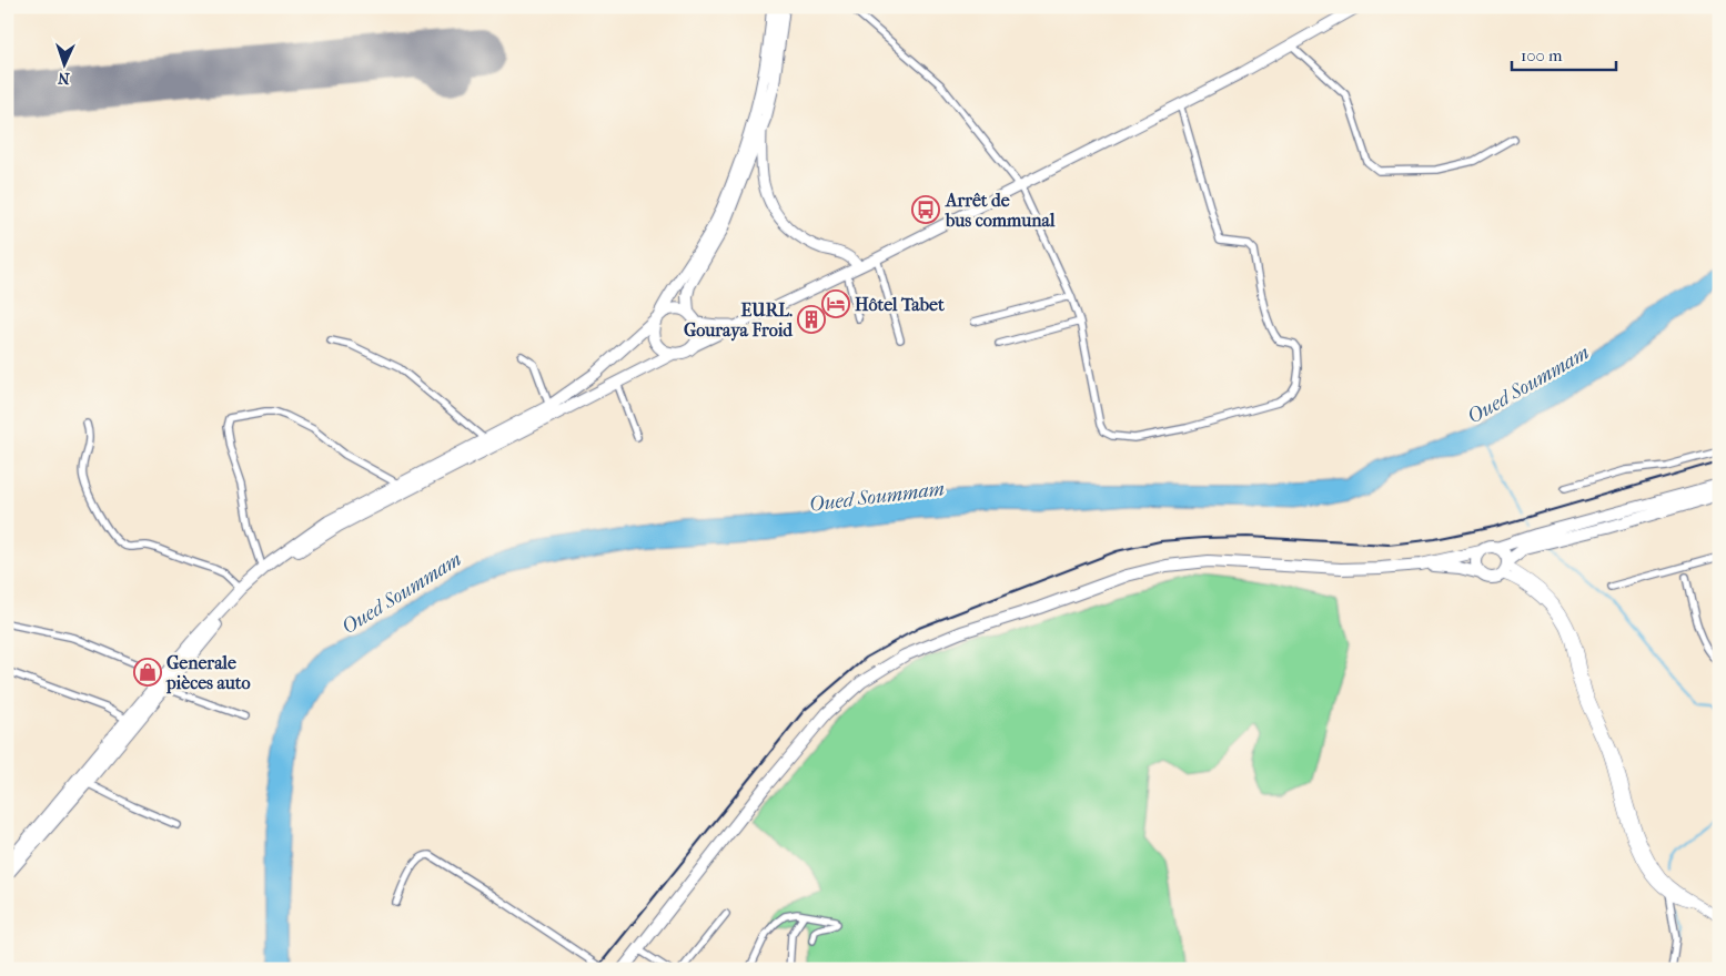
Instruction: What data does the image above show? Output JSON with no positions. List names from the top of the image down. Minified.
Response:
{"water":["Oued Soummam"],"places":{"bus stop":["Arrêt de bus communal"],"hotel":["Hôtel Tabet"],"building":["EURL. Gouraya Froid"],"shop":["Generale pièces auto"]},"scale_bar":"100 m","north":"bottom"}
